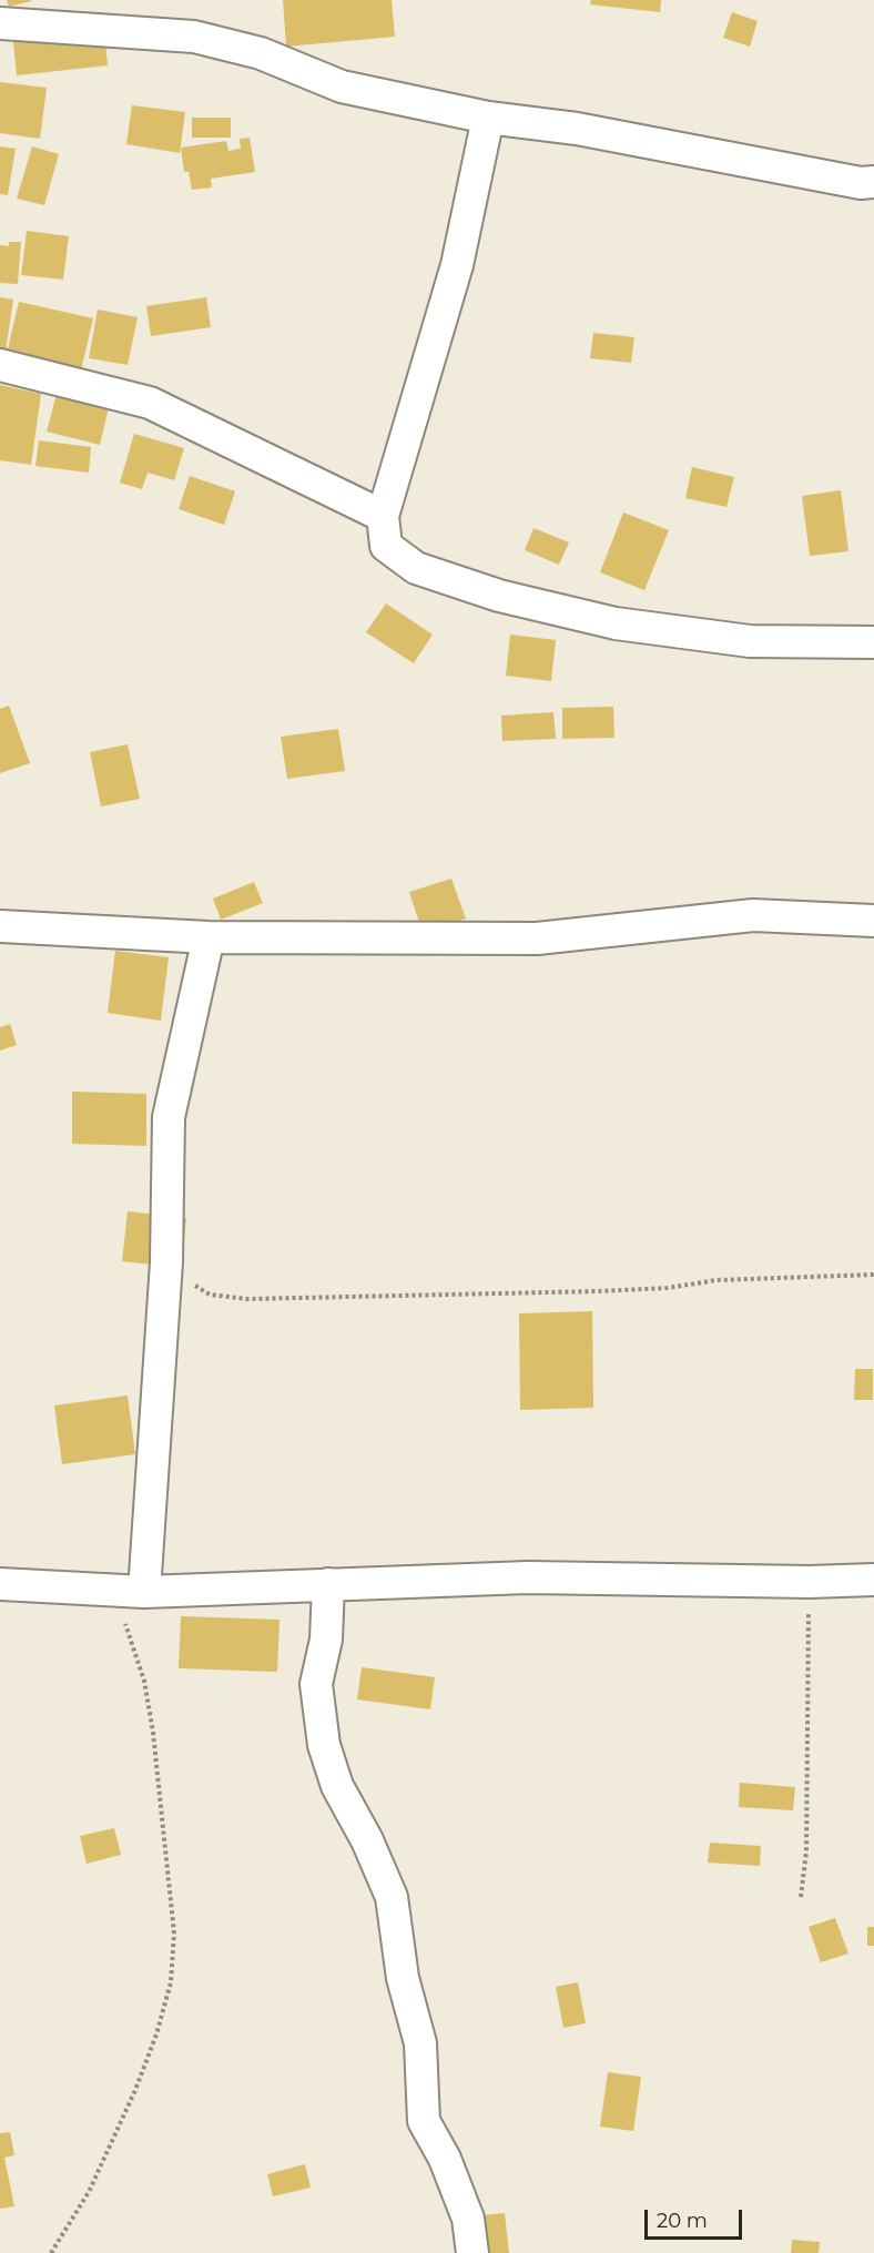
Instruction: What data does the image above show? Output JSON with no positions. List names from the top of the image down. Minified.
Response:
{"scale_bar":"20 m"}
